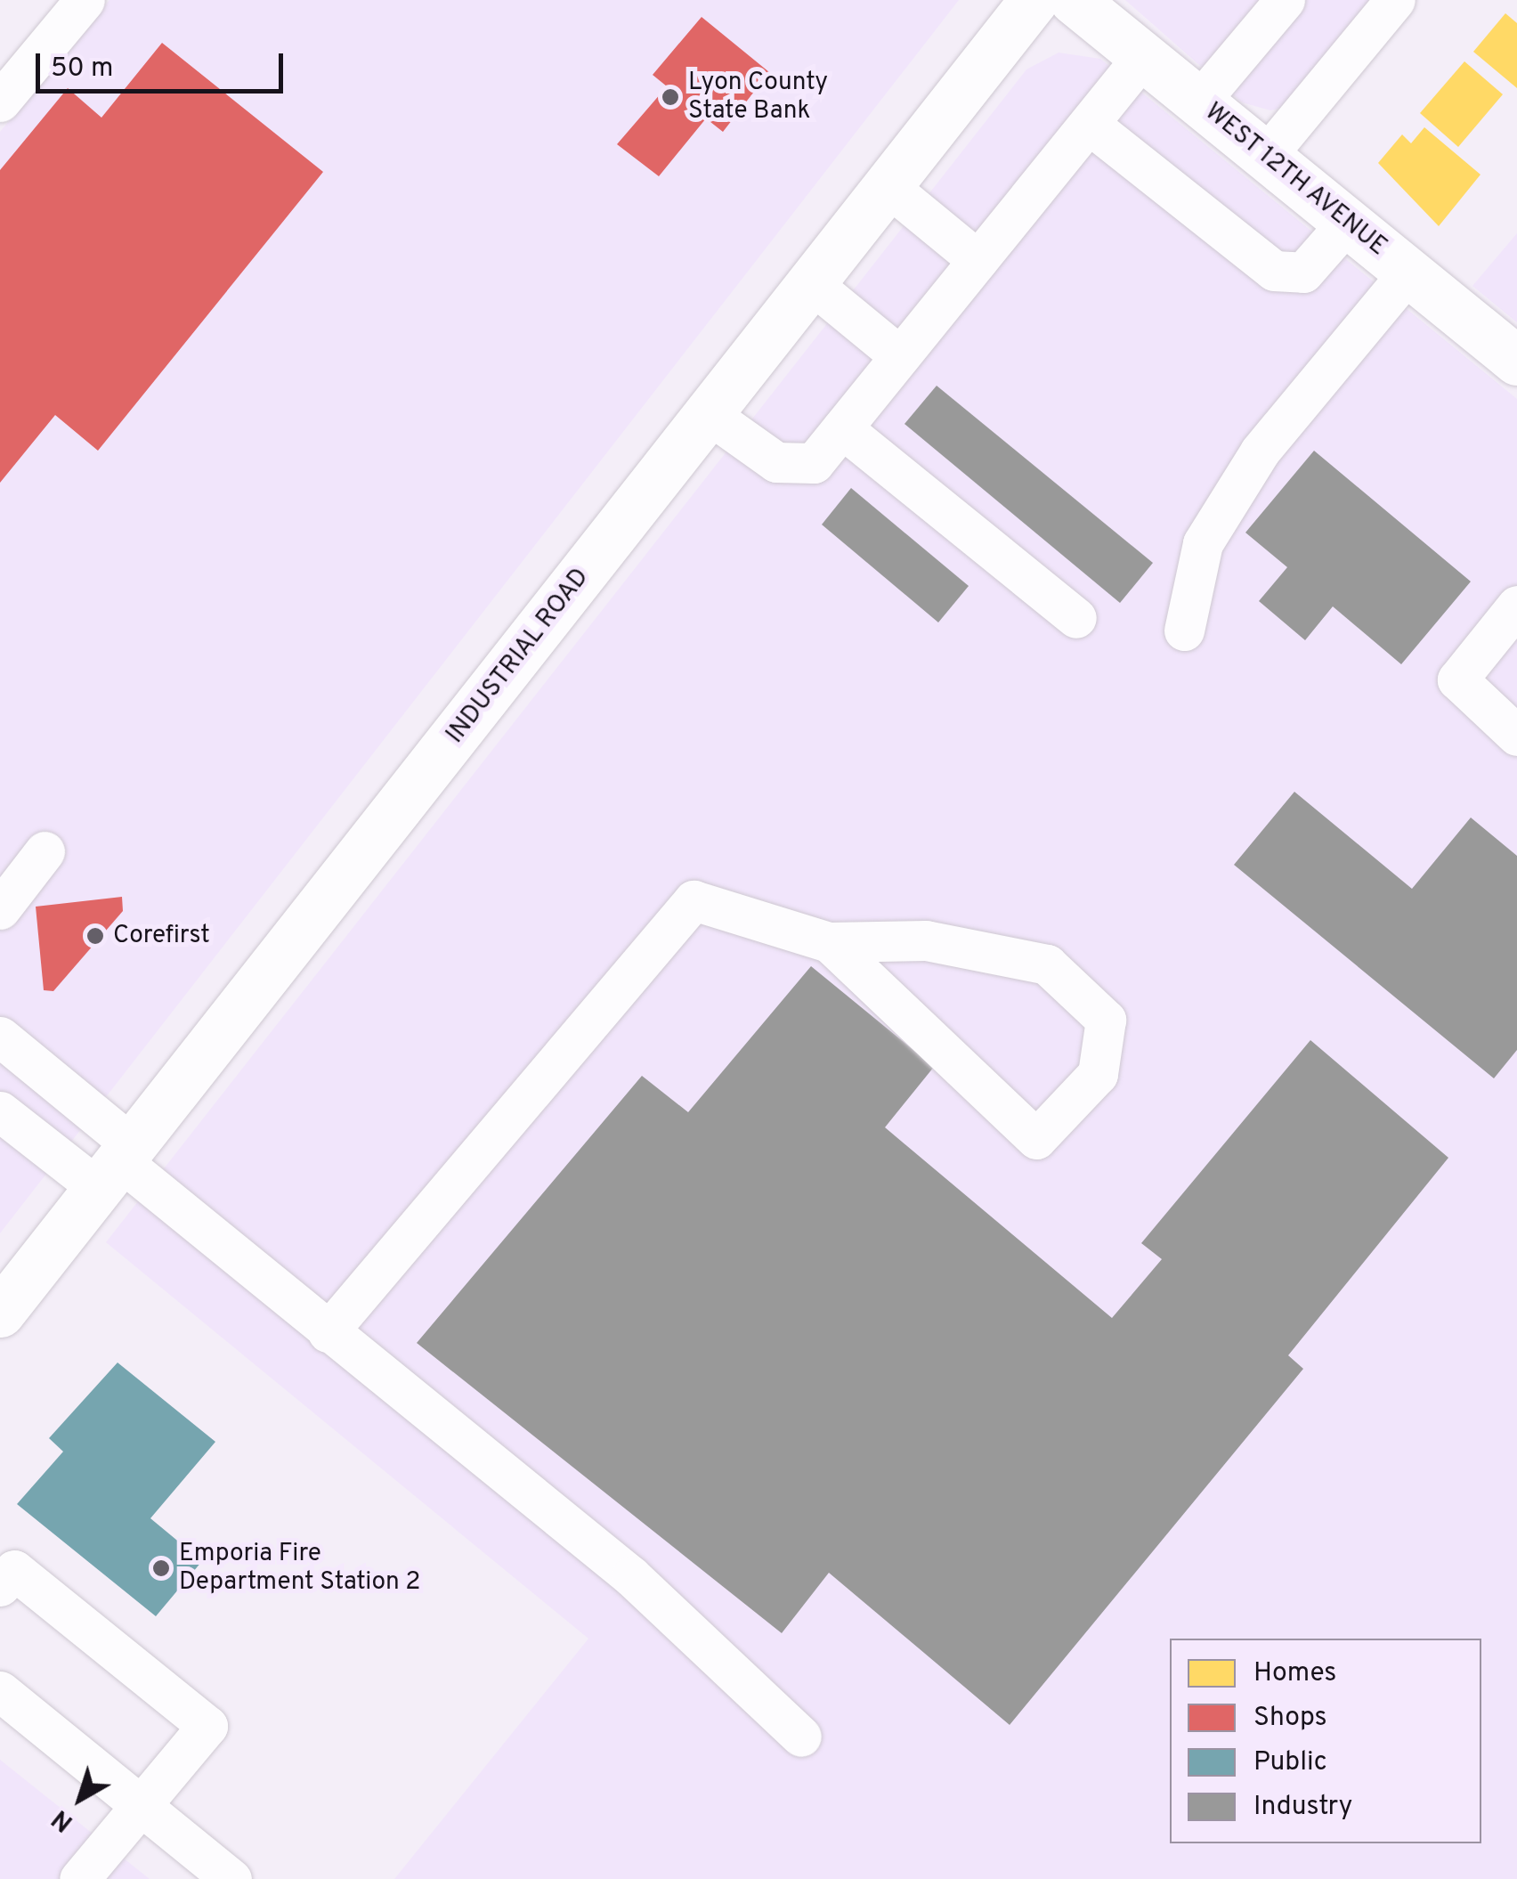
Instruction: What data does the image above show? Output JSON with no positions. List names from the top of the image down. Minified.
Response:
{"streets":{"main road":["WEST 12TH AVENUE","INDUSTRIAL ROAD"]},"places":["Lyon County State Bank","Corefirst","Emporia Fire Department Station 2"],"legend":["Homes","Shops","Public","Industry"],"scale_bar":"50 m","north":"bottom left"}
